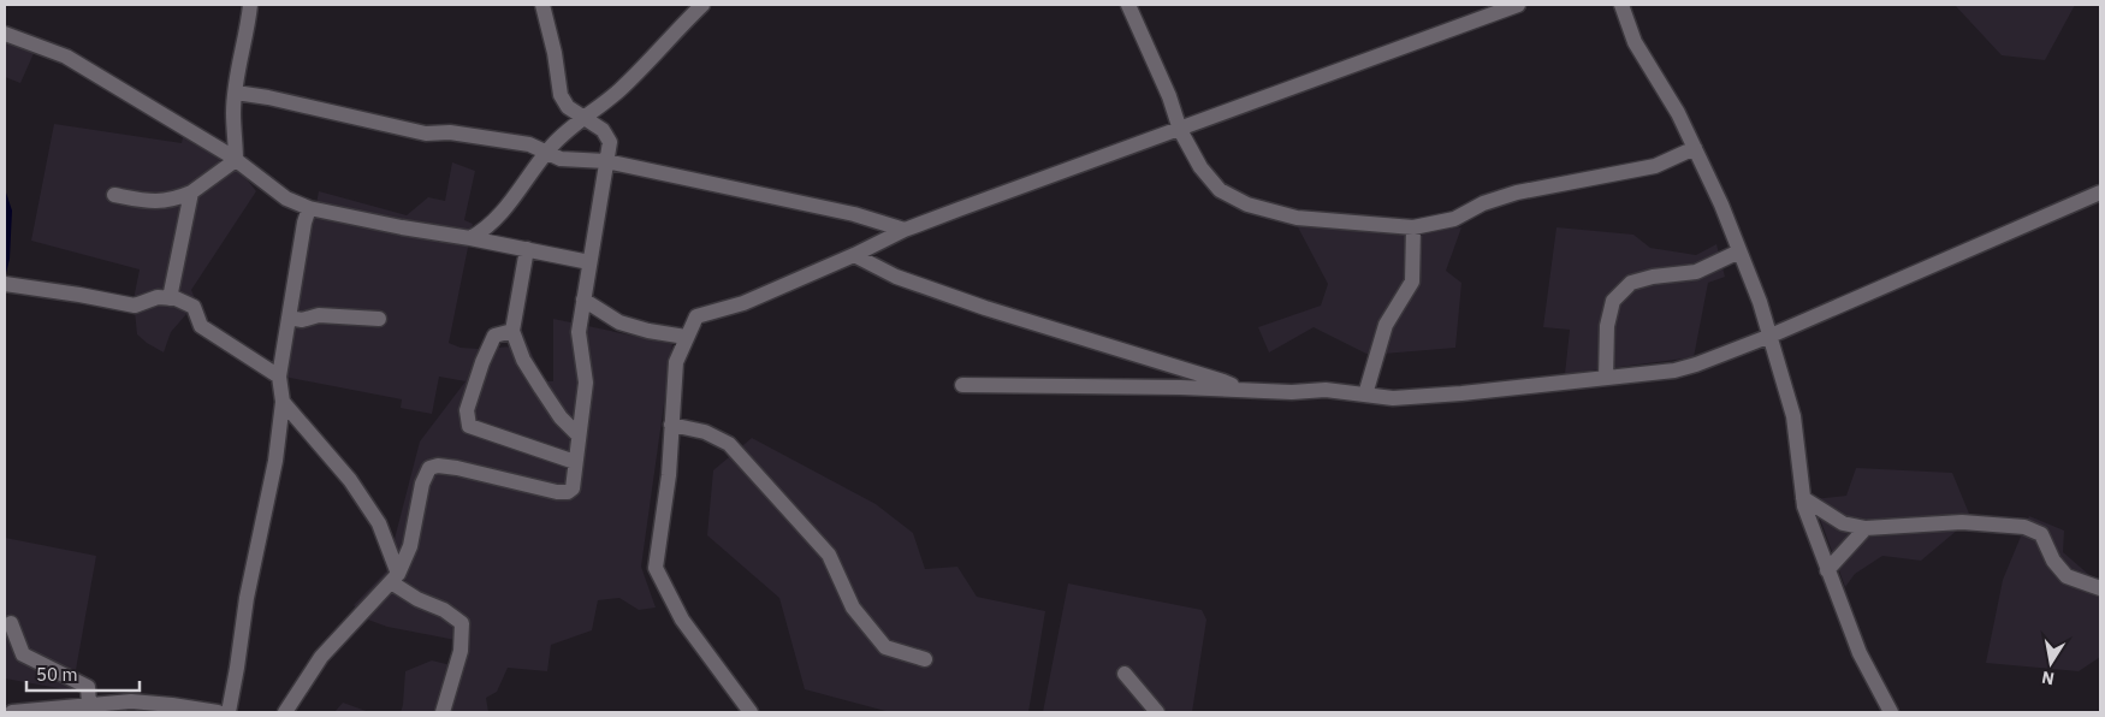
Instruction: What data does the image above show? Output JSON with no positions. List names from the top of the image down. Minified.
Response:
{"scale_bar":"50 m","north":"bottom"}
